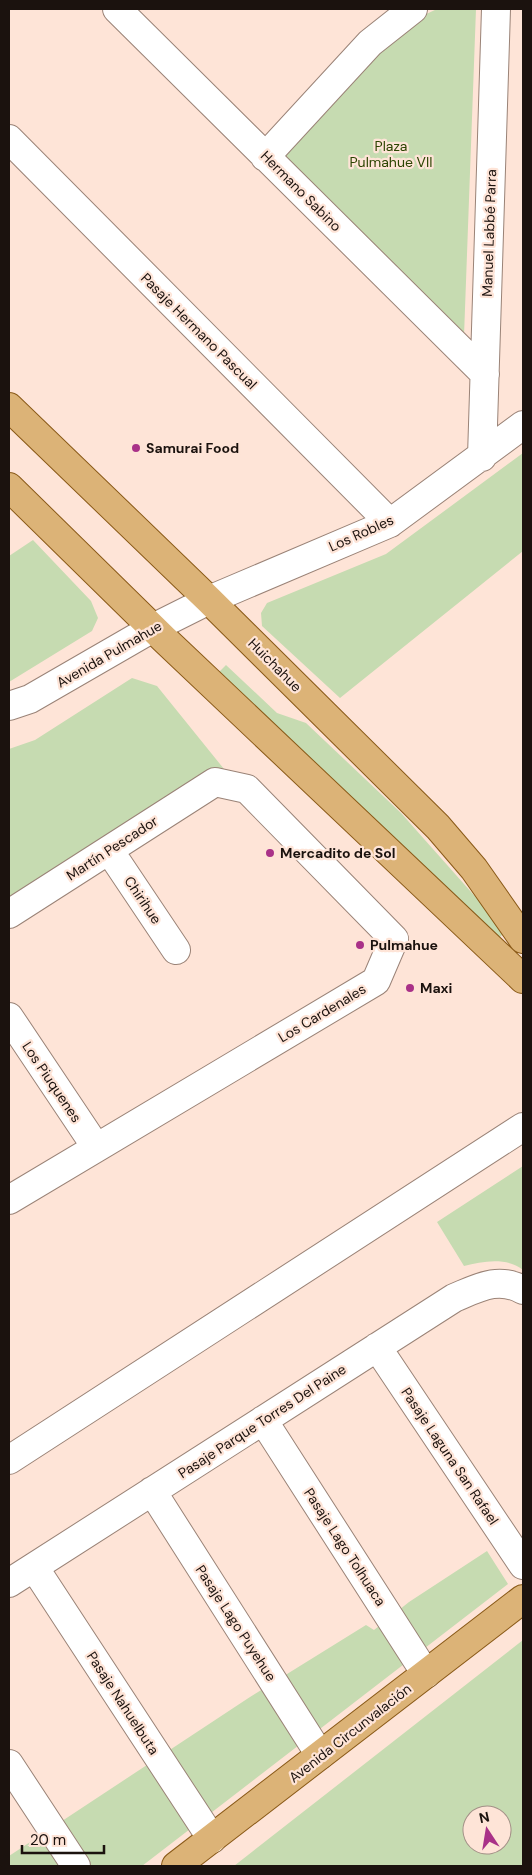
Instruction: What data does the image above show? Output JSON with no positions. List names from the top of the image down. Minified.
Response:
{"streets":{"main road":["Huichahue","Avenida Circunvalación"],"street":["Hermano Sabino","Manuel Labbé Parra","Pasaje Hermano Pascual","Los Robles","Avenida Pulmahue","Martín Pescador","Chirihue","Los Cardenales","Los Piuquenes","Pasaje Parque Torres Del Paine","Pasaje Laguna San Rafael","Pasaje Lago Tolhuaca","Pasaje Lago Puyehue","Pasaje Nahuelbuta"]},"crossings":[["Hermano Sabino","Manuel Labbé Parra"],["Manuel Labbé Parra","Los Robles"],["Pasaje Hermano Pascual","Los Robles"],["Los Robles","Avenida Pulmahue"],["Los Robles","Huichahue"],["Avenida Pulmahue","Huichahue"],["Martín Pescador","Chirihue"],["Martín Pescador","Los Cardenales"],["Los Cardenales","Los Piuquenes"],["Pasaje Parque Torres Del Paine","Pasaje Laguna San Rafael"],["Pasaje Parque Torres Del Paine","Pasaje Lago Tolhuaca"],["Pasaje Parque Torres Del Paine","Pasaje Lago Puyehue"],["Pasaje Parque Torres Del Paine","Pasaje Nahuelbuta"],["Pasaje Lago Tolhuaca","Avenida Circunvalación"],["Pasaje Lago Puyehue","Avenida Circunvalación"],["Pasaje Nahuelbuta","Avenida Circunvalación"]],"parks":["Plaza Pulmahue VII"],"places":["Samurai Food","Mercadito de Sol","Pulmahue","Maxi"],"scale_bar":"20 m","north":"top"}
